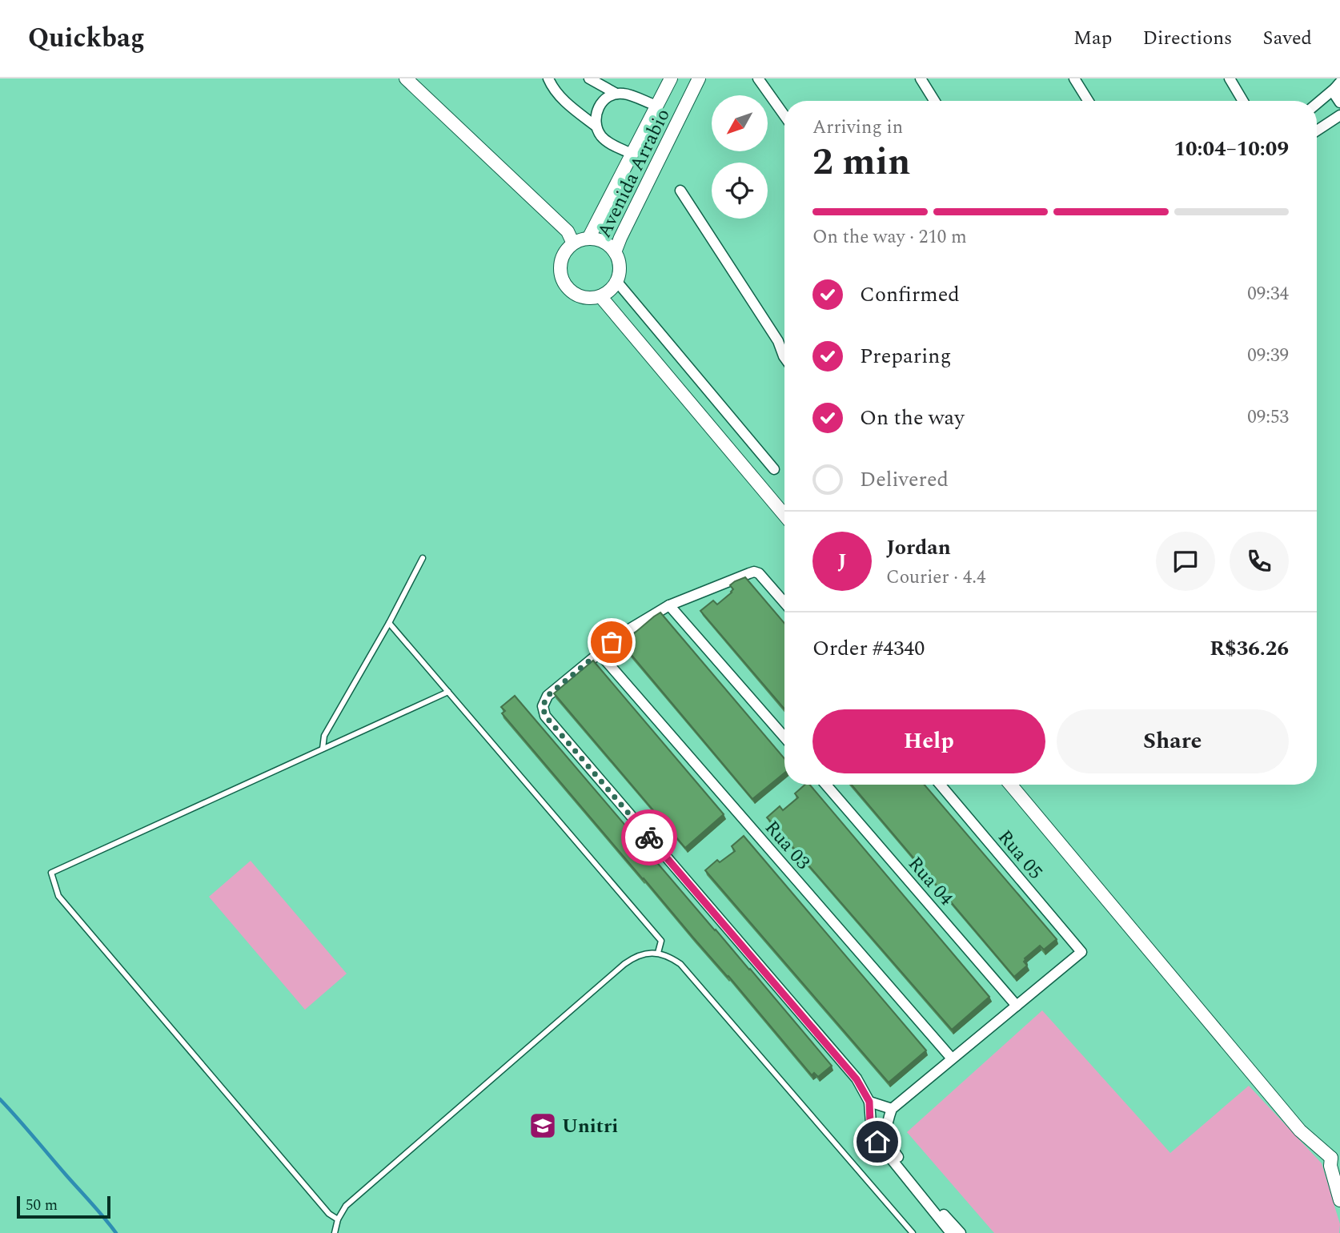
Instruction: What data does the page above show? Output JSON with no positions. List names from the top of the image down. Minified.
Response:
{"streets":{"street":["Avenida Arrabio","Rua 03","Rua 05","Rua 04"]},"crossings":[["Rua 05","Rua 04"]],"places":{"school or university":["Unitri"]},"scale_bar":"50 m","north":"bottom left","page":{"header":"Quickbag","nav":["Map","Directions","Saved"],"heading":["2 min","Arriving in","10:04–10:09"],"panel":["Jordan","Courier · 4.4","Order #4340","R$36.26"],"bar":"On the way · 210 m","list":[["Confirmed","09:34"],["Preparing","09:39"],["On the way","09:53"],"Delivered"],"round":"J","buttons":["Help","Share"],"scale":"50 m"}}
